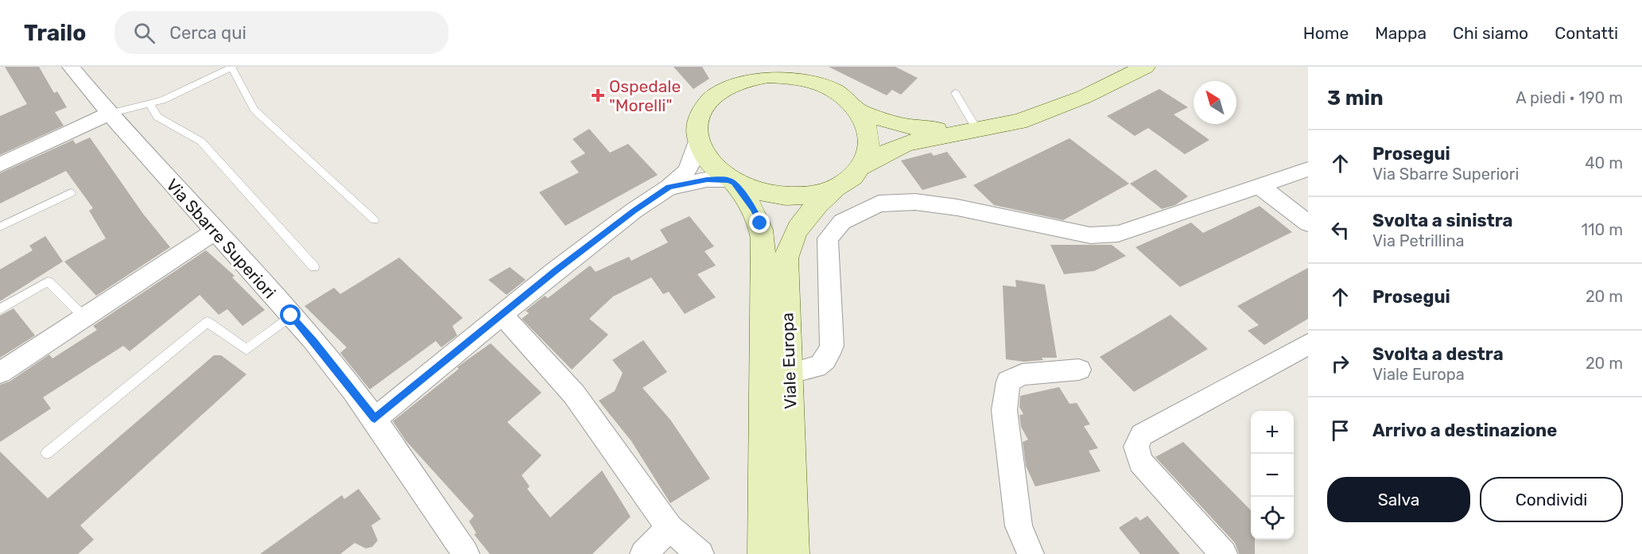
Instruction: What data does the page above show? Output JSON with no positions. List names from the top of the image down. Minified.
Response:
{"streets":{"main road":["Viale Europa"],"street":["Via Sbarre Superiori"]},"places":{"health":["Ospedale \"Morelli\""]},"north":"top left","page":{"header":"Trailo","search":"Cerca qui","nav":["Home","Mappa","Chi siamo","Contatti"],"heading":["3 min","A piedi · 190 m"],"list":[["Prosegui","Via Sbarre Superiori","40 m"],["Svolta a sinistra","Via Petrillina","110 m"],["Prosegui","20 m"],["Svolta a destra","Viale Europa","20 m"],"Arrivo a destinazione"],"map_buttons":["+","−"],"buttons":["Salva","Condividi"]}}
